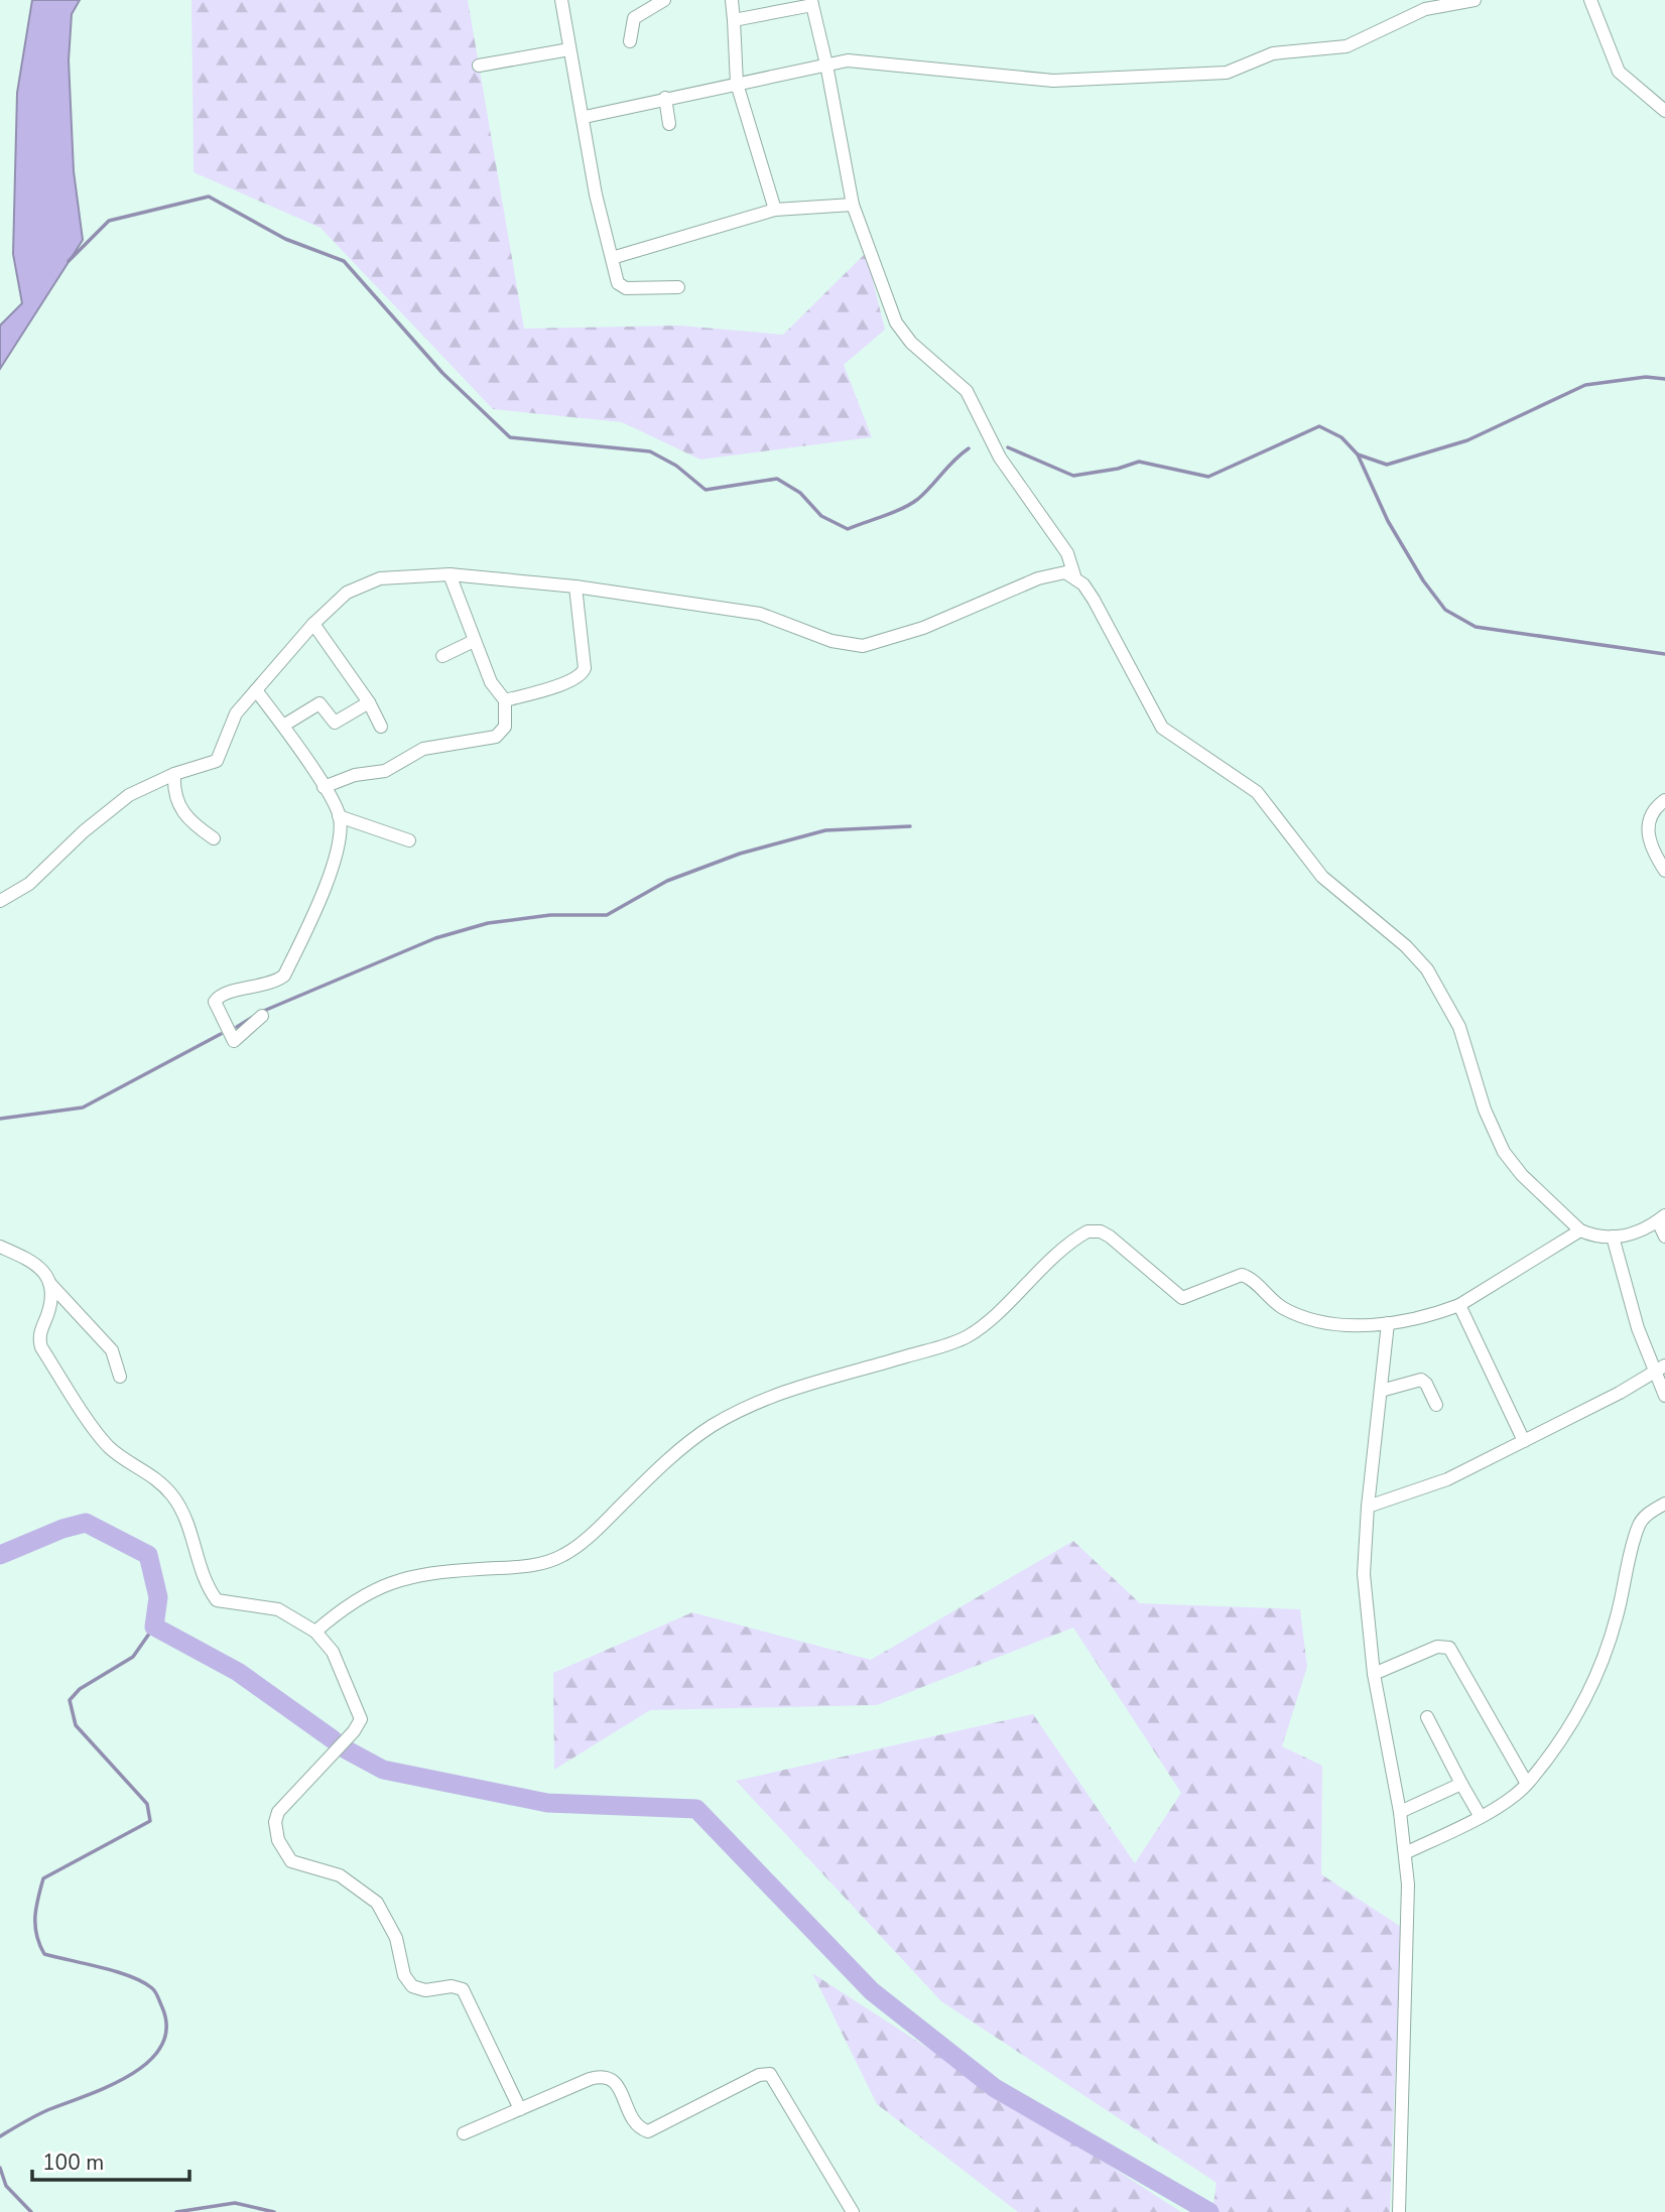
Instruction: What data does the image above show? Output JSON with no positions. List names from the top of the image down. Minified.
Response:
{"scale_bar":"100 m"}
